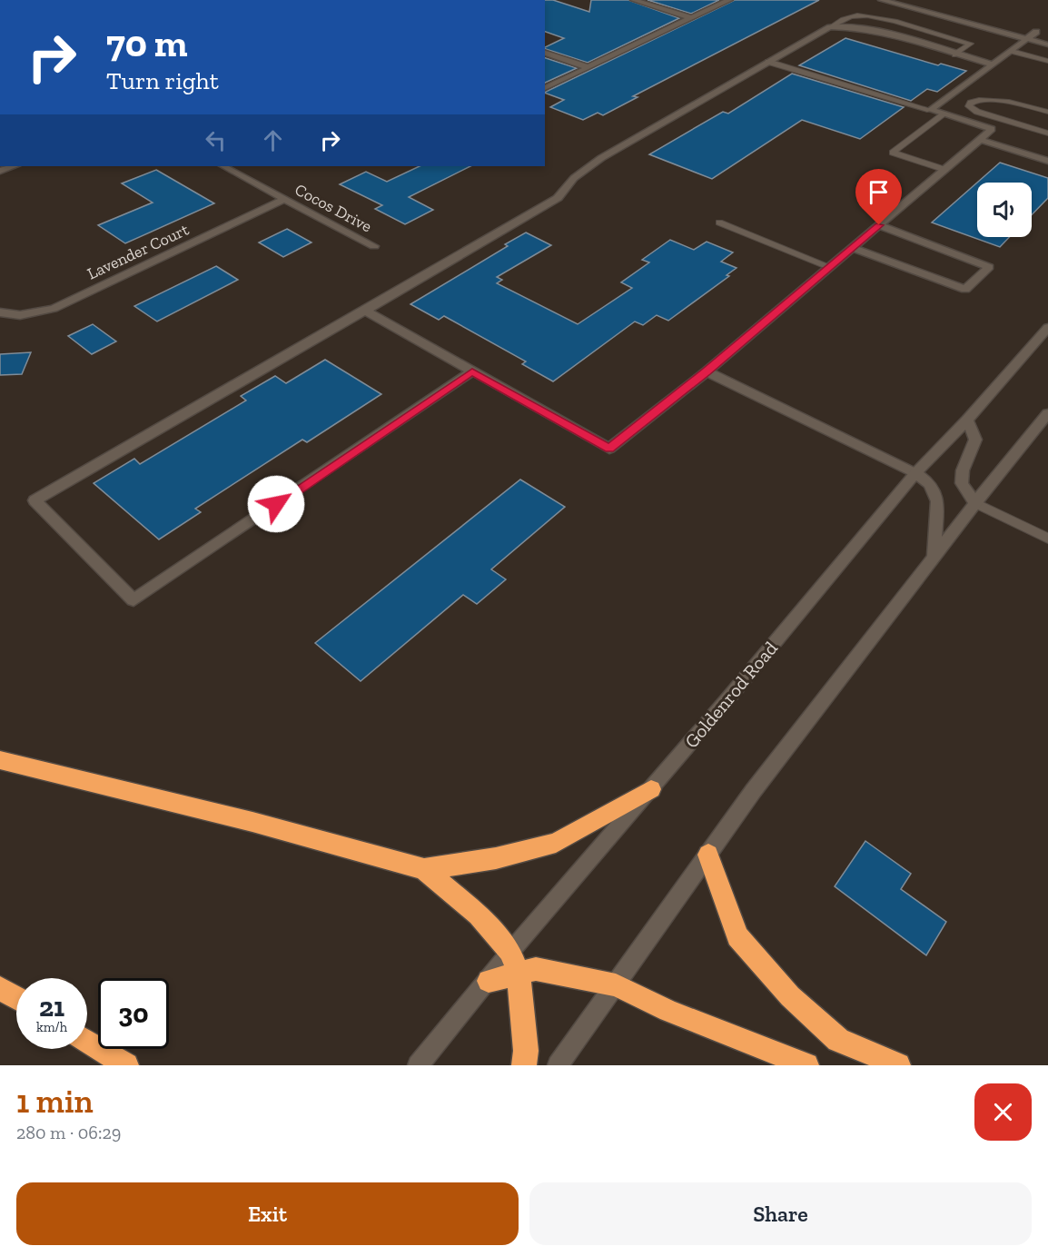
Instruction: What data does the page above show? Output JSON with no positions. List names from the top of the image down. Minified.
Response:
{"streets":{"street":["Cocos Drive","Lavender Court","Goldenrod Road"]},"crossings":[["Cocos Drive","Lavender Court"]],"page":{"turn":["70 m","Turn right"],"speed":"21 km/h","limit":"30","heading":["1 min","280 m · 06:29"],"buttons":["Exit","Share"]}}
